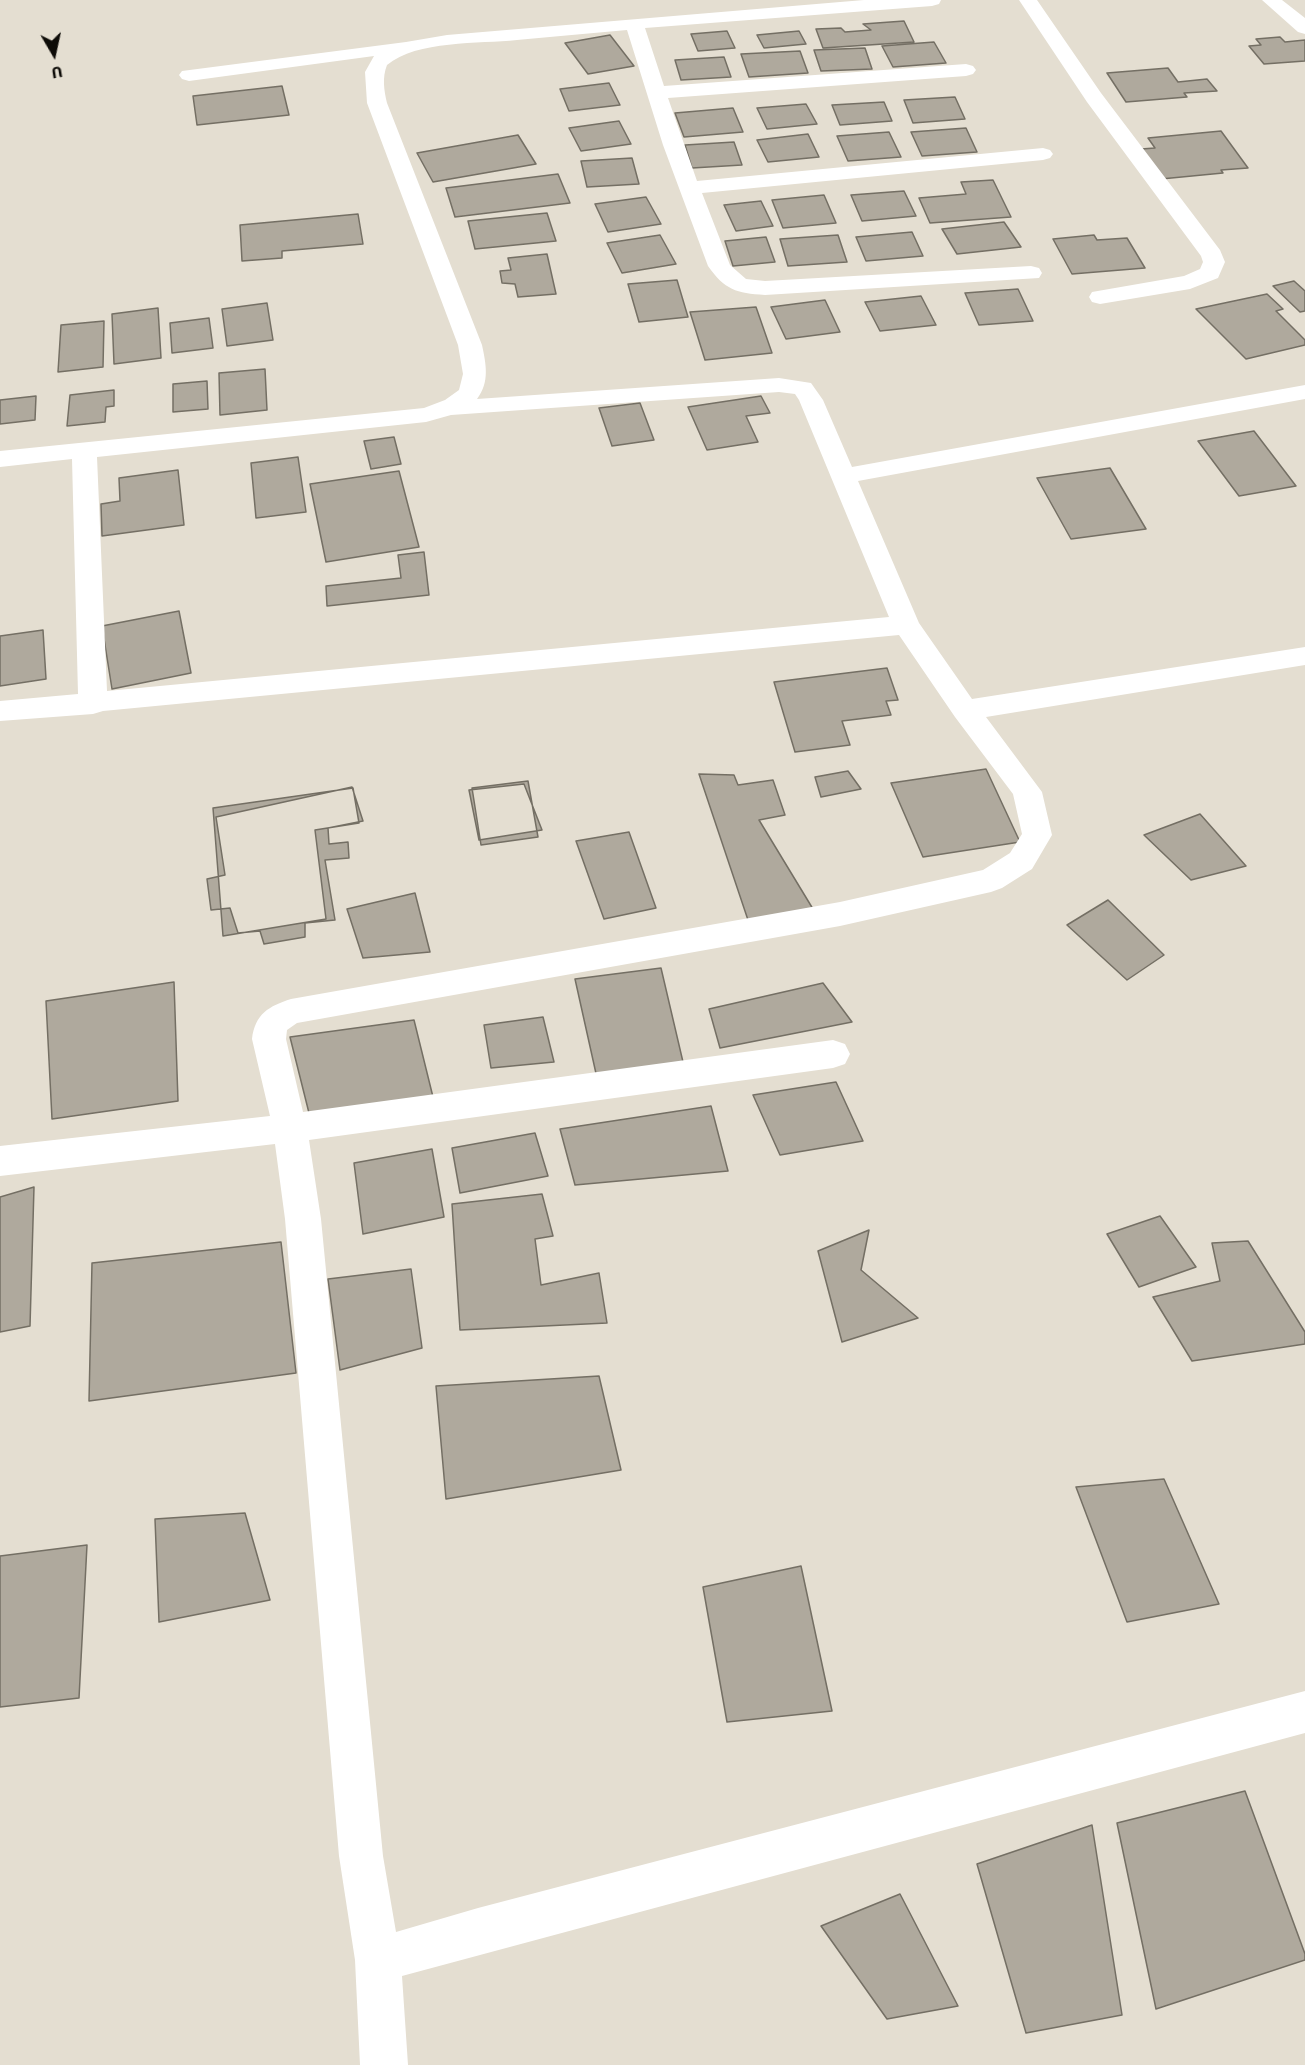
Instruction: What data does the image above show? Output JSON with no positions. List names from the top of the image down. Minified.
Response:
{"north":"bottom"}
